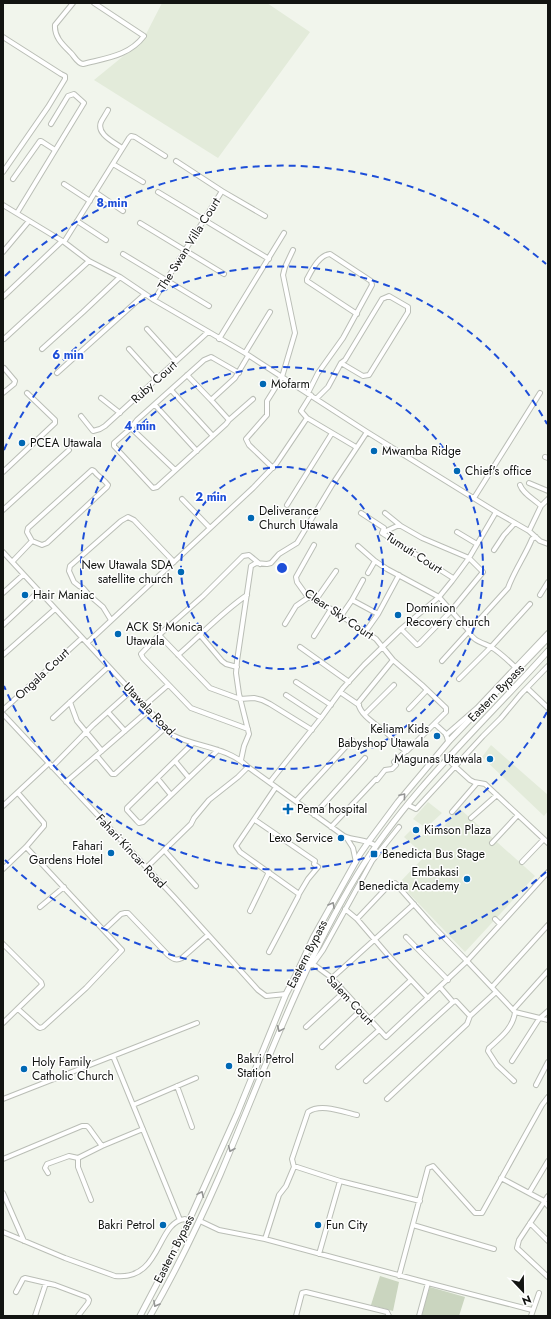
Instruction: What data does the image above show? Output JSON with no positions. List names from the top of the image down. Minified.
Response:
{"streets":{"main road":["Eastern Bypass"],"street":["The Swan Villa Court","Ruby Court","Tumuti Court","Clear Sky Court","Ongala Court","Utawala Road","Fahari Kincar Road","Salem Court"]},"crossings":[["Ongala Court","Utawala Road"],["Eastern Bypass","Utawala Road"],["Eastern Bypass","Fahari Kincar Road"],["Eastern Bypass","Salem Court"]],"places":{"other":["Mofarm","PCEA Utawala","Mwamba Ridge","Chief's office","Deliverance Church Utawala","New Utawala SDA satellite church","Hair Maniac","Dominion Recovery church","ACK St Monica Utawala","Keliam Kids Babyshop Utawala","Magunas Utawala","Kimson Plaza","Lexo Service","Fahari Gardens Hotel","Embakasi Benedicta Academy","Bakri Petrol Station","Holy Family Catholic Church","Bakri Petrol","Fun City"],"health":["Pema hospital"],"transit":["Benedicta Bus Stage"]},"north":"bottom","rings":["8 min","6 min","4 min","2 min"]}
